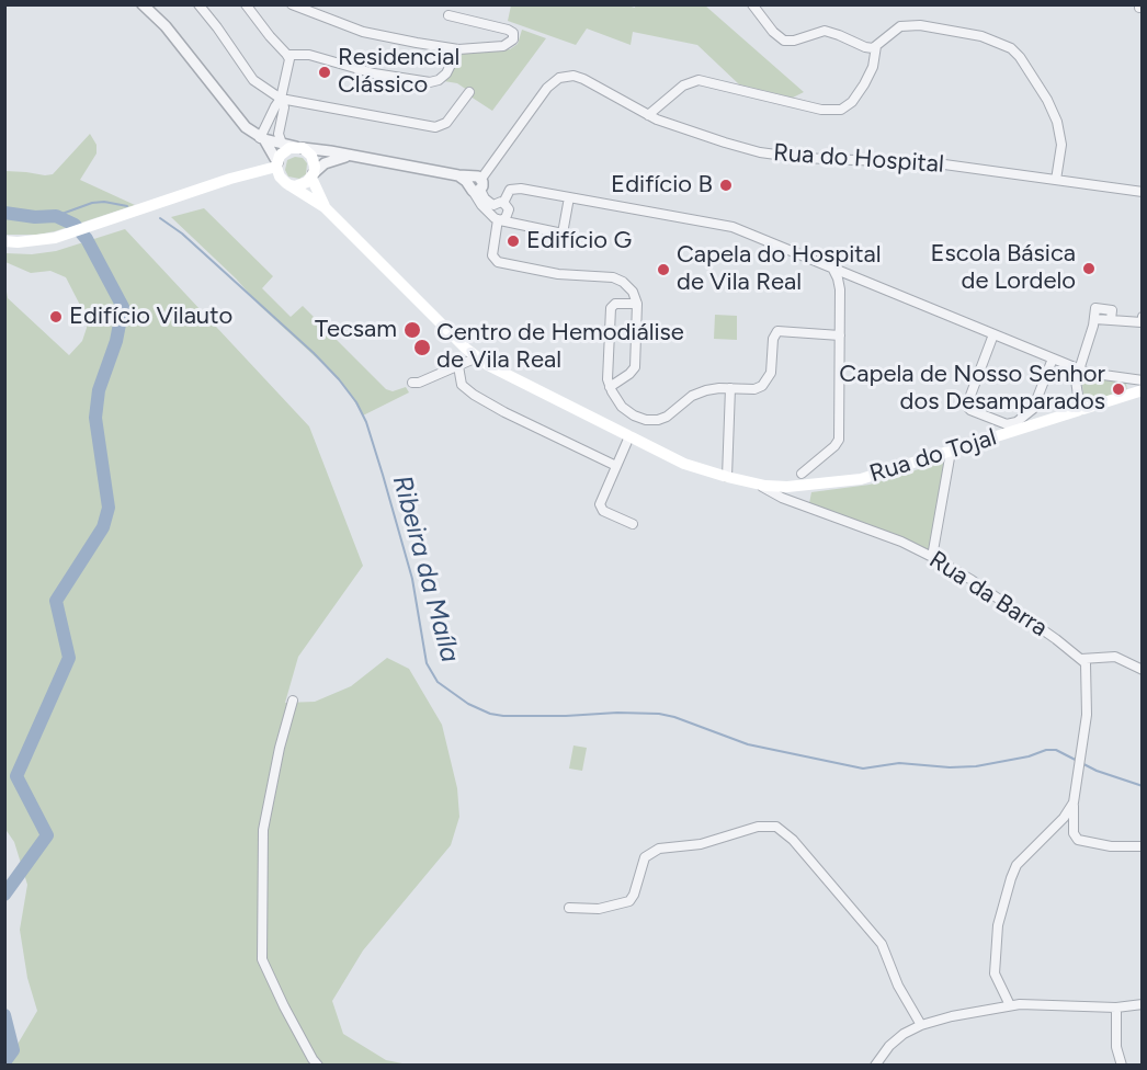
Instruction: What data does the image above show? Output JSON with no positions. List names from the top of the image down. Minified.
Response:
{"streets":{"main road":["Rua do Tojal"],"street":["Rua do Hospital","Rua da Barra"]},"crossings":[["Rua do Tojal","Rua da Barra"]],"water":["Ribeira da Maíla"],"places":["Residencial Clássico","Edifício B","Edifício G","Escola Básica de Lordelo","Capela do Hospital de Vila Real","Edifício Vilauto","Tecsam","Centro de Hemodiálise de Vila Real","Capela de Nosso Senhor dos Desamparados"]}
